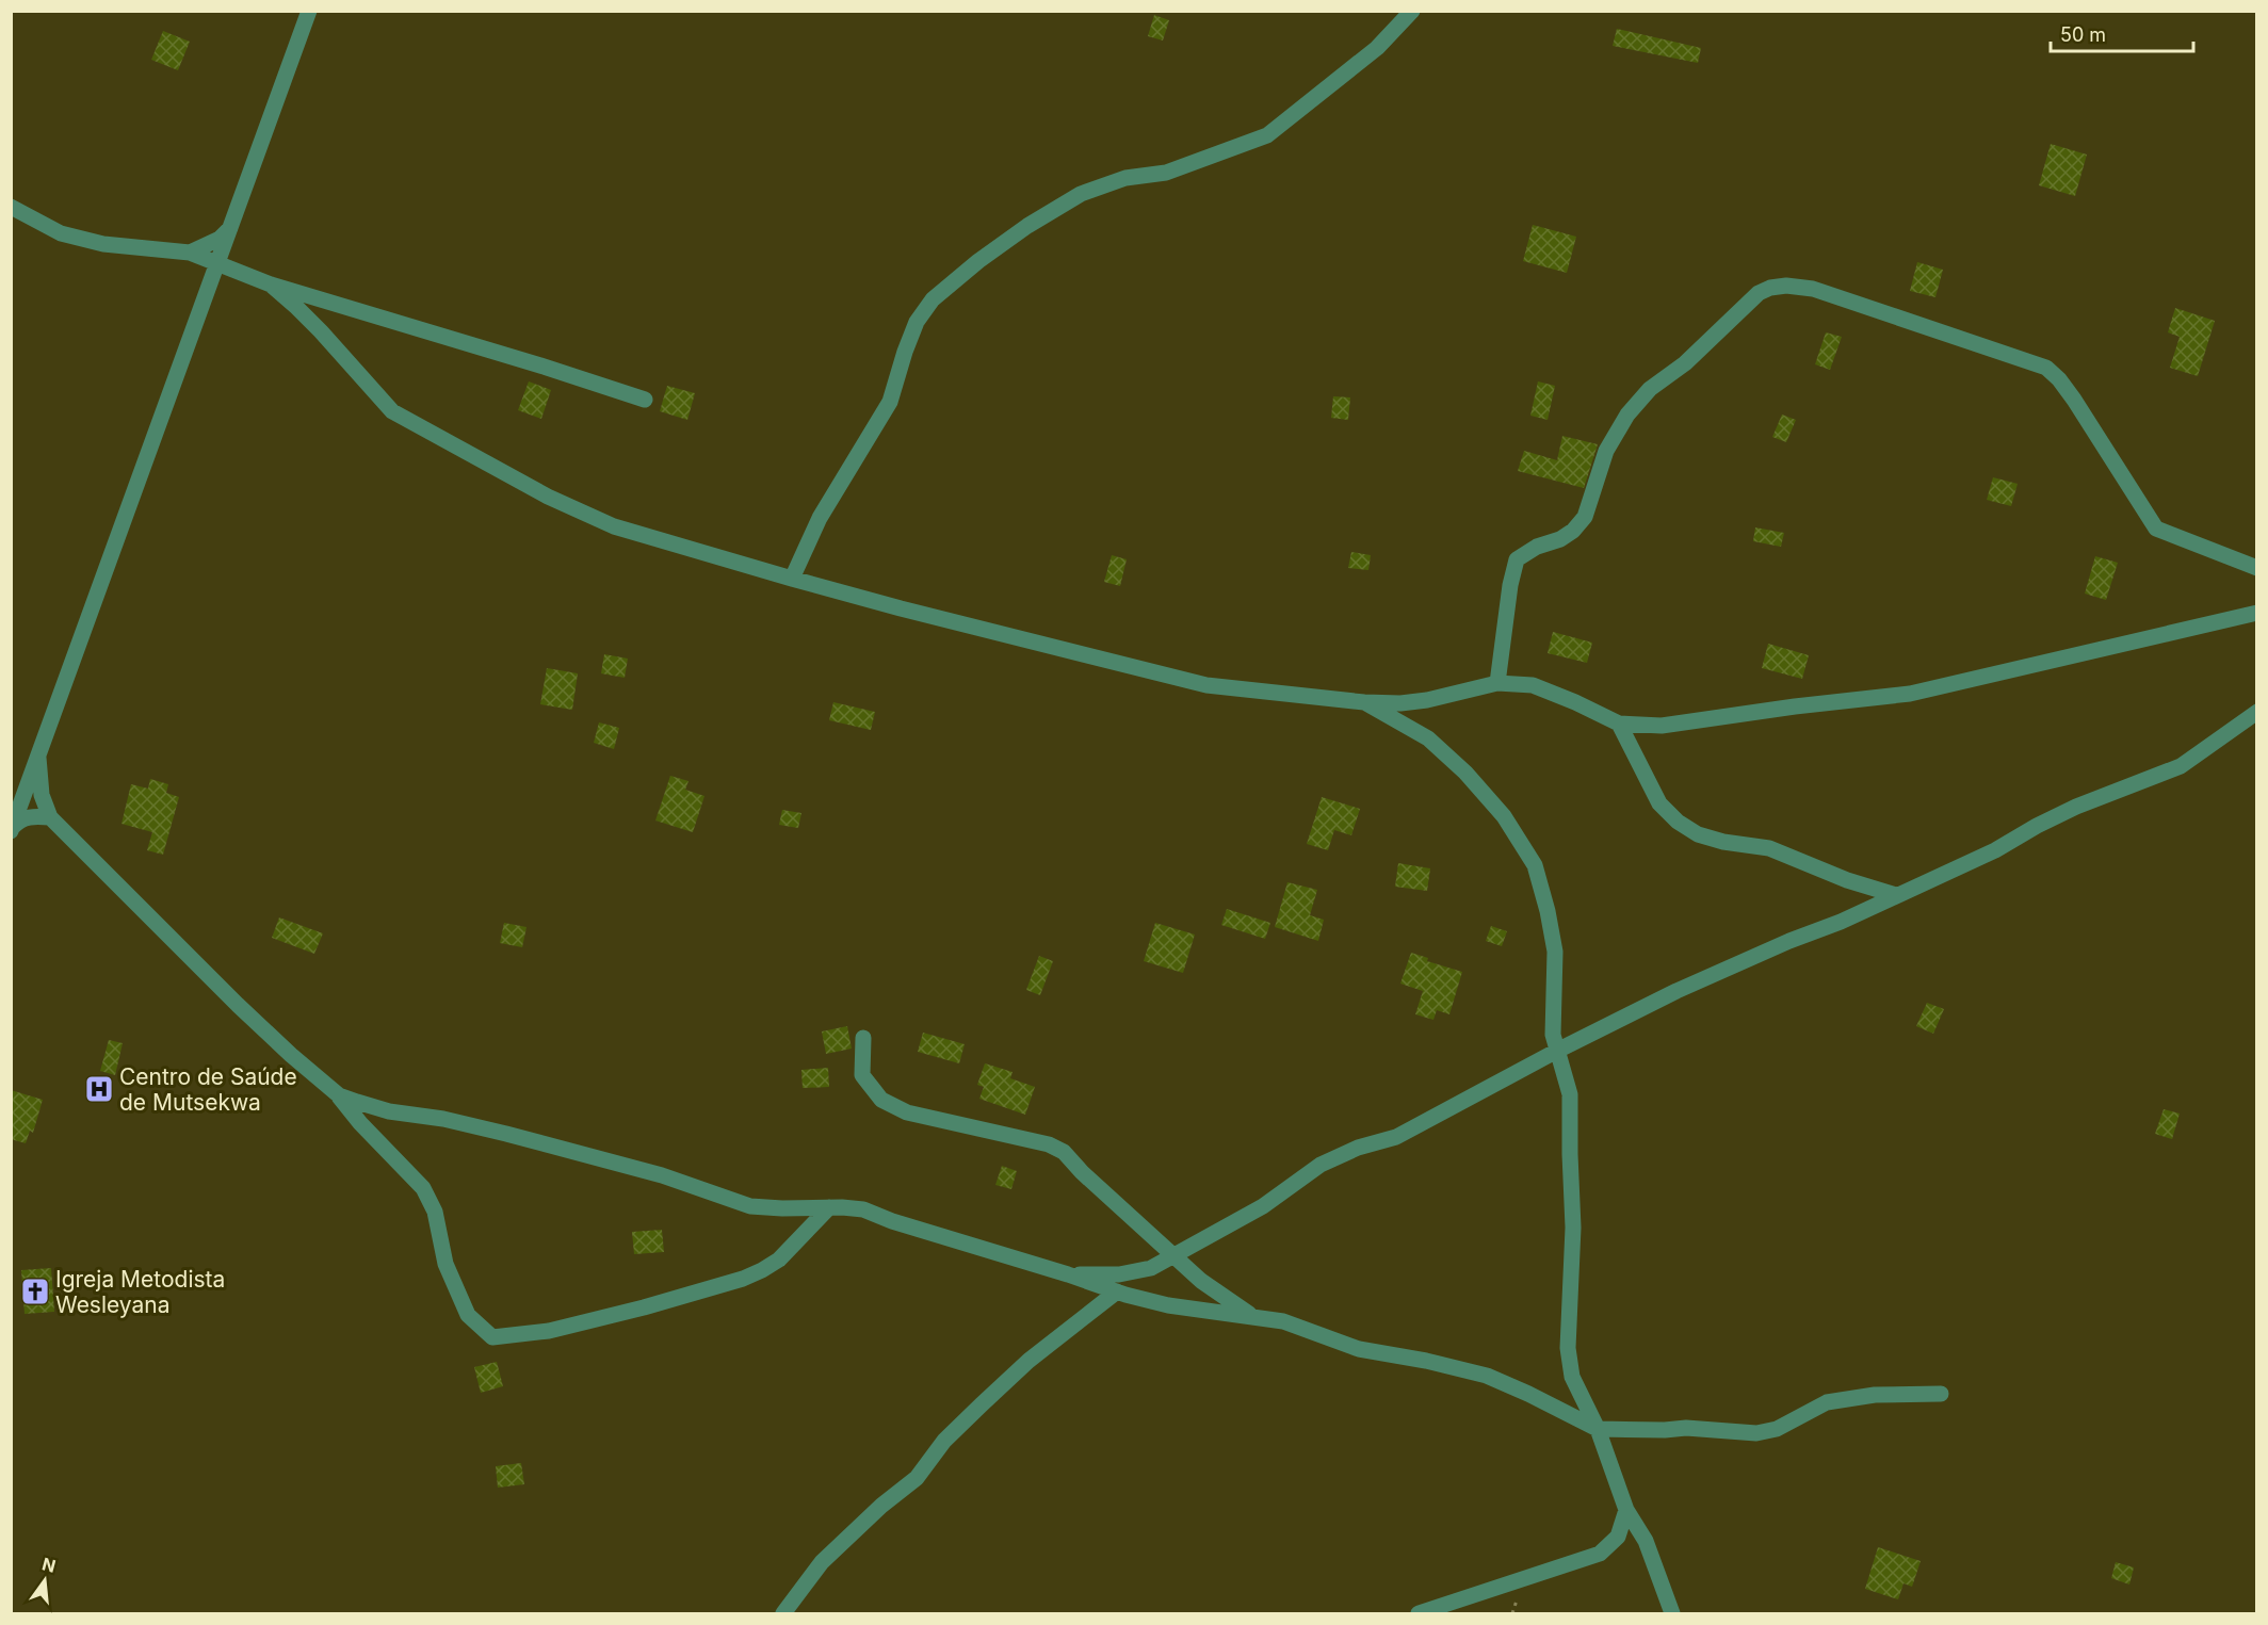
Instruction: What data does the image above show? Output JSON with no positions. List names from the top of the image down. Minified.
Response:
{"places":{"hospital":["Centro de Saúde de Mutsekwa"],"church":["Igreja Metodista Wesleyana"]},"scale_bar":"50 m","north":"top"}
